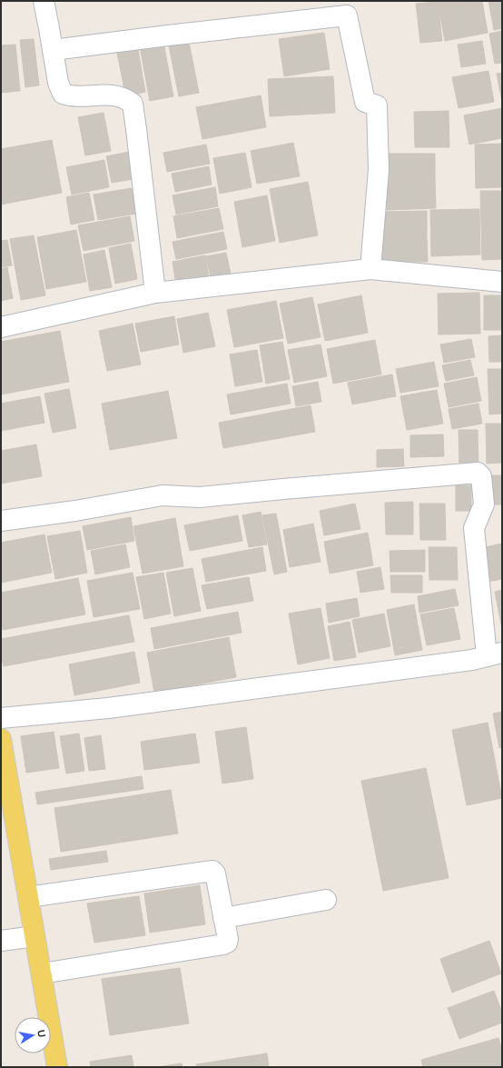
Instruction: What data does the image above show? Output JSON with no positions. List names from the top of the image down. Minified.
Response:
{"north":"right"}
